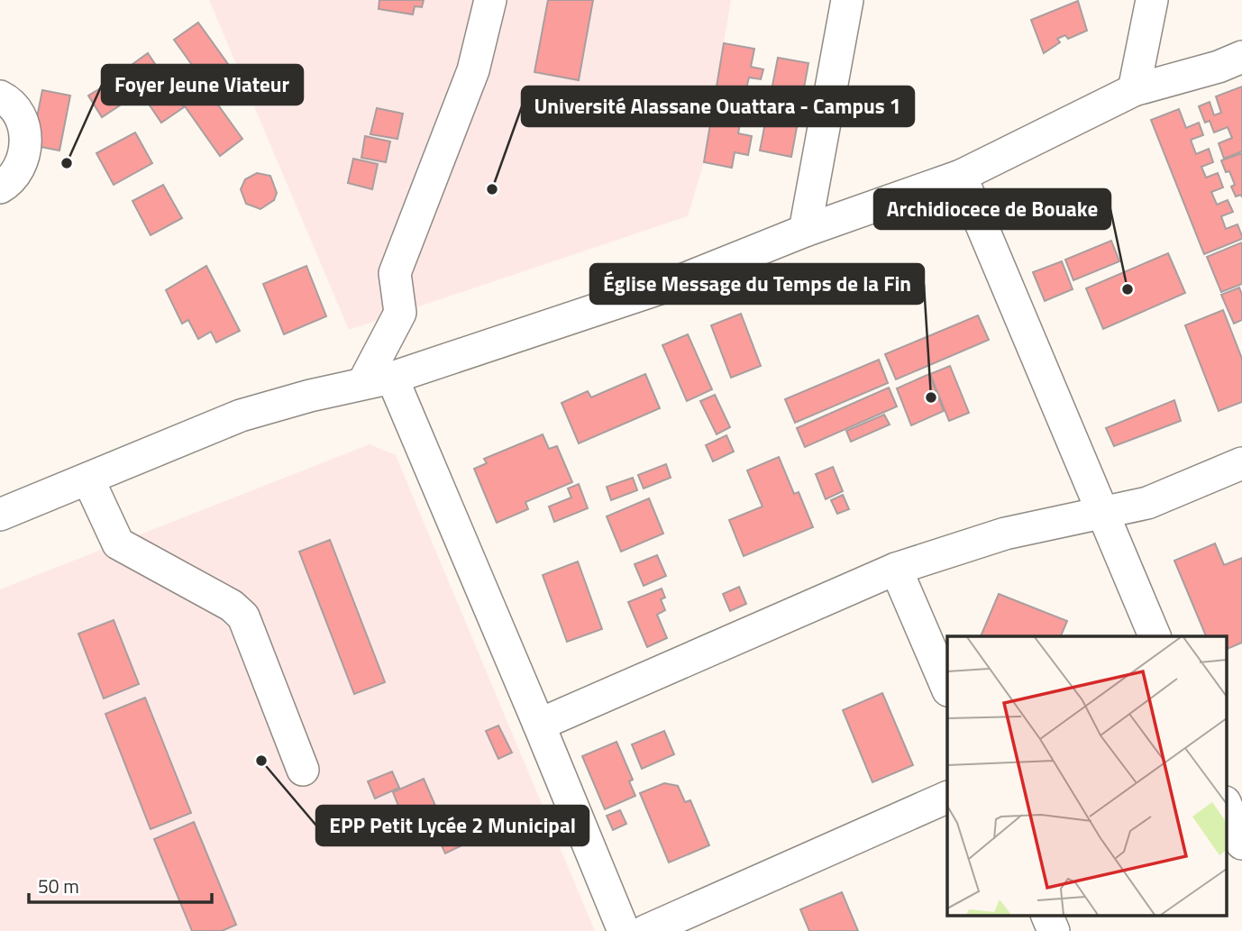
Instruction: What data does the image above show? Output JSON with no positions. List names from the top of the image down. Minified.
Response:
{"places":["Foyer Jeune Viateur","Université Alassane Ouattara - Campus 1","Archidiocece de Bouake","Église Message du Temps de la Fin","EPP Petit Lycée 2 Municipal"],"scale_bar":"50 m"}
